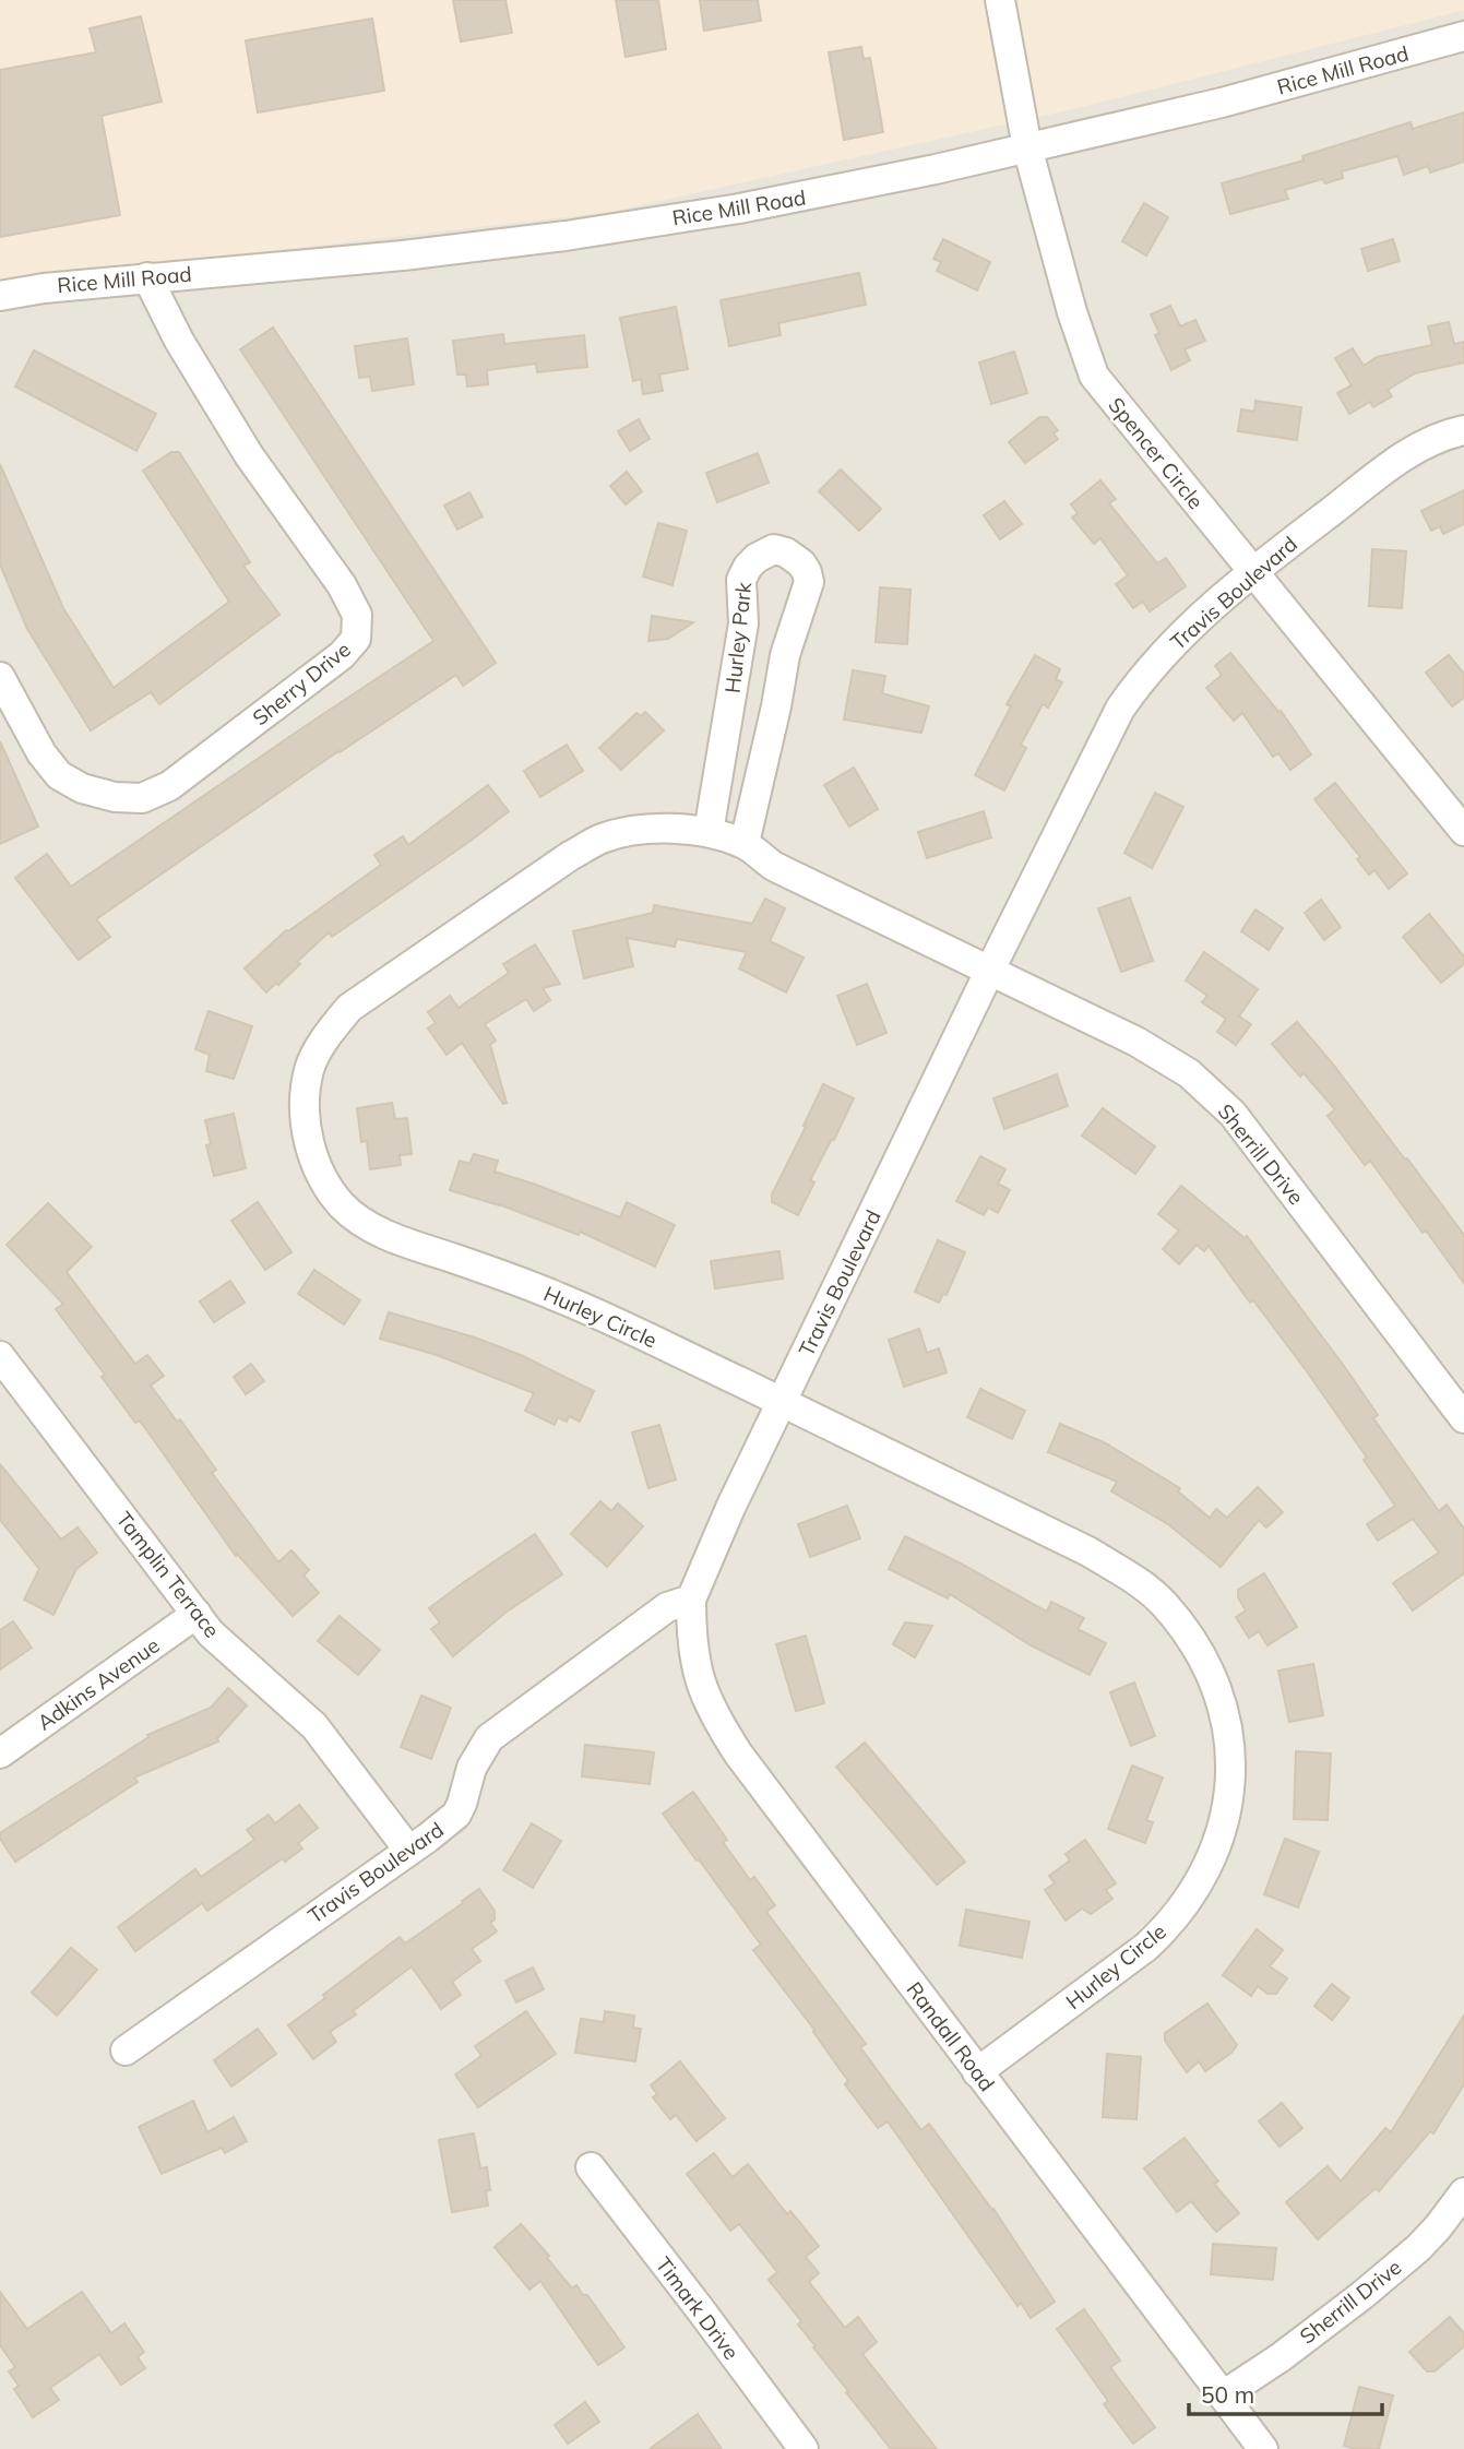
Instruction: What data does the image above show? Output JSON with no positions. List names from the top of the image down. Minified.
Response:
{"streets":{"street":["Rice Mill Road","Spencer Circle","Travis Boulevard","Hurley Park","Sherry Drive","Sherrill Drive","Hurley Circle","Tamplin Terrace","Adkins Avenue","Randall Road","Timark Drive"]},"crossings":[["Rice Mill Road","Spencer Circle"],["Rice Mill Road","Sherry Drive"],["Spencer Circle","Travis Boulevard"],["Travis Boulevard","Sherrill Drive"],["Travis Boulevard","Hurley Circle"],["Travis Boulevard","Tamplin Terrace"],["Travis Boulevard","Randall Road"],["Hurley Park","Hurley Circle"],["Sherrill Drive","Hurley Circle"],["Sherrill Drive","Randall Road"],["Hurley Circle","Randall Road"],["Tamplin Terrace","Adkins Avenue"]],"scale_bar":"50 m"}
